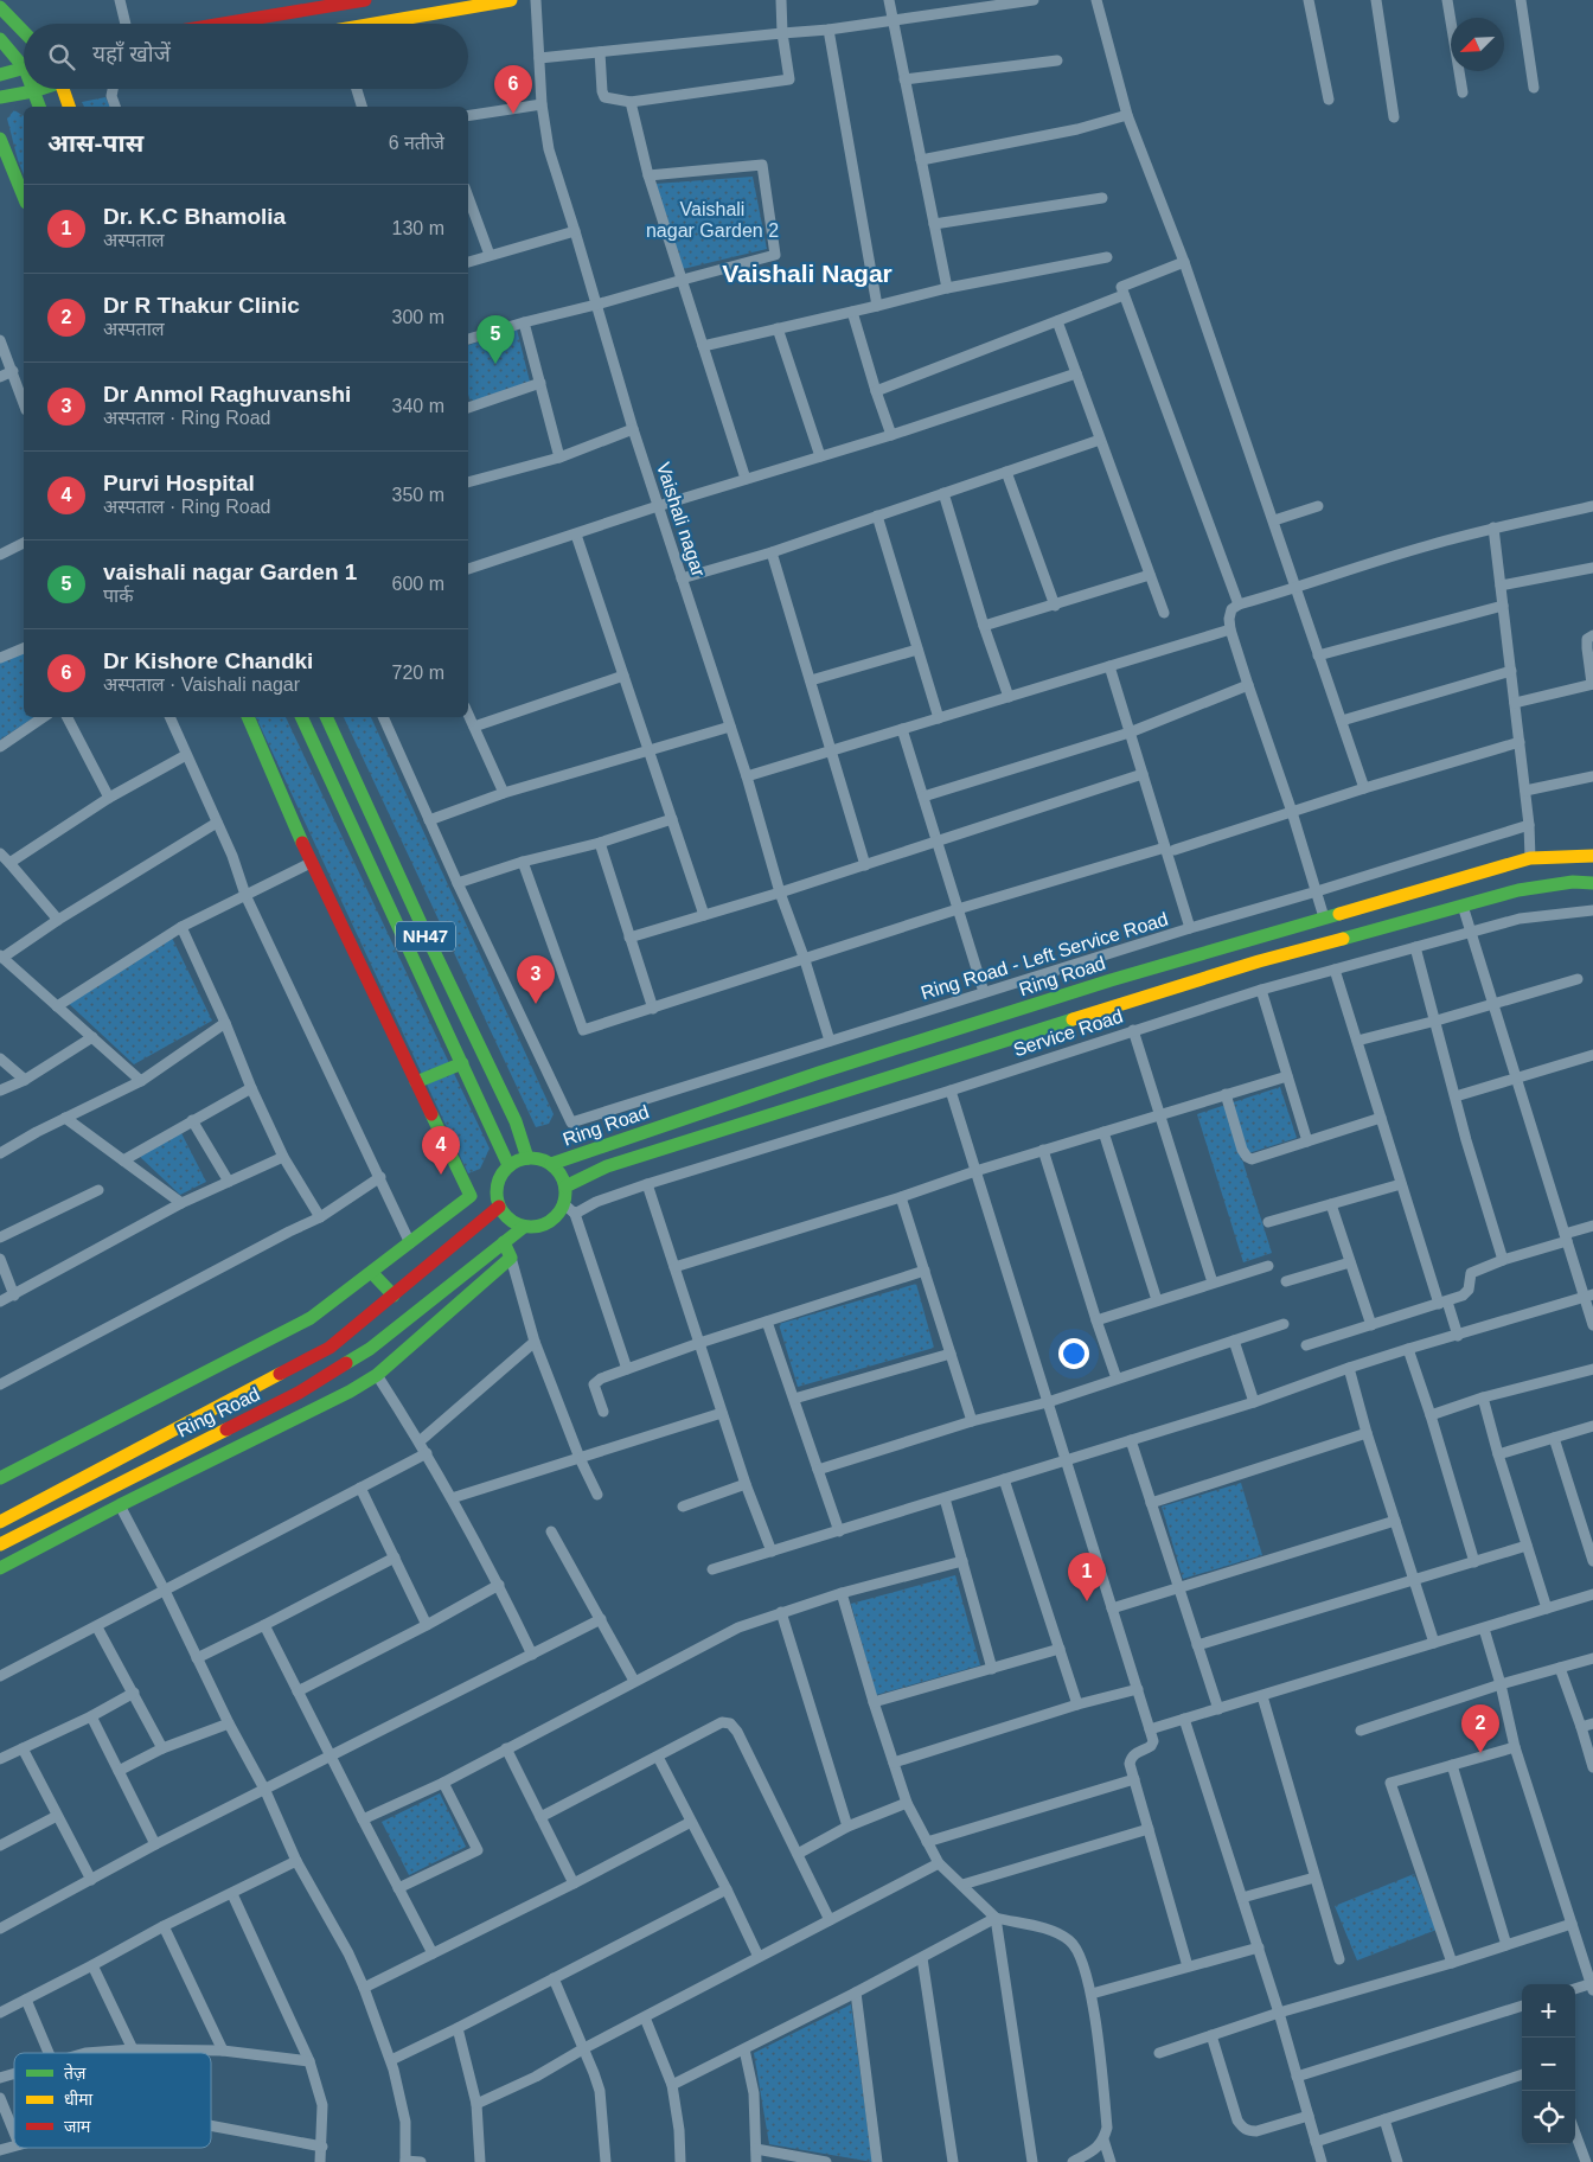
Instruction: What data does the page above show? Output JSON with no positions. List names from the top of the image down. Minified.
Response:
{"streets":{"main road":["NH47","Ring Road"],"street":["Vaishali nagar","Ring Road - Left Service Road","Service Road"]},"crossings":[["Vaishali nagar","Ring Road - Left Service Road"],["NH47","Ring Road"]],"districts":["Vaishali Nagar"],"parks":["Vaishali nagar Garden 2"],"legend":["तेज़","धीमा","जाम"],"north":"bottom left","page":{"search":"यहाँ खोजें","pins":["6","5","3","4","1","2"],"heading":["आस-पास","6 नतीजे"],"list":[{"mark":"1","name":"Dr. K.C Bhamolia","note":"अस्पताल","value":"130 m"},{"mark":"2","name":"Dr R Thakur Clinic","note":"अस्पताल","value":"300 m"},{"mark":"3","name":"Dr Anmol Raghuvanshi","note":"अस्पताल · Ring Road","value":"340 m"},{"mark":"4","name":"Purvi Hospital","note":"अस्पताल · Ring Road","value":"350 m"},{"mark":"5","name":"vaishali nagar Garden 1","note":"पार्क","value":"600 m"},{"mark":"6","name":"Dr Kishore Chandki","note":"अस्पताल · Vaishali nagar","value":"720 m"}],"map_buttons":["+","−"]}}
